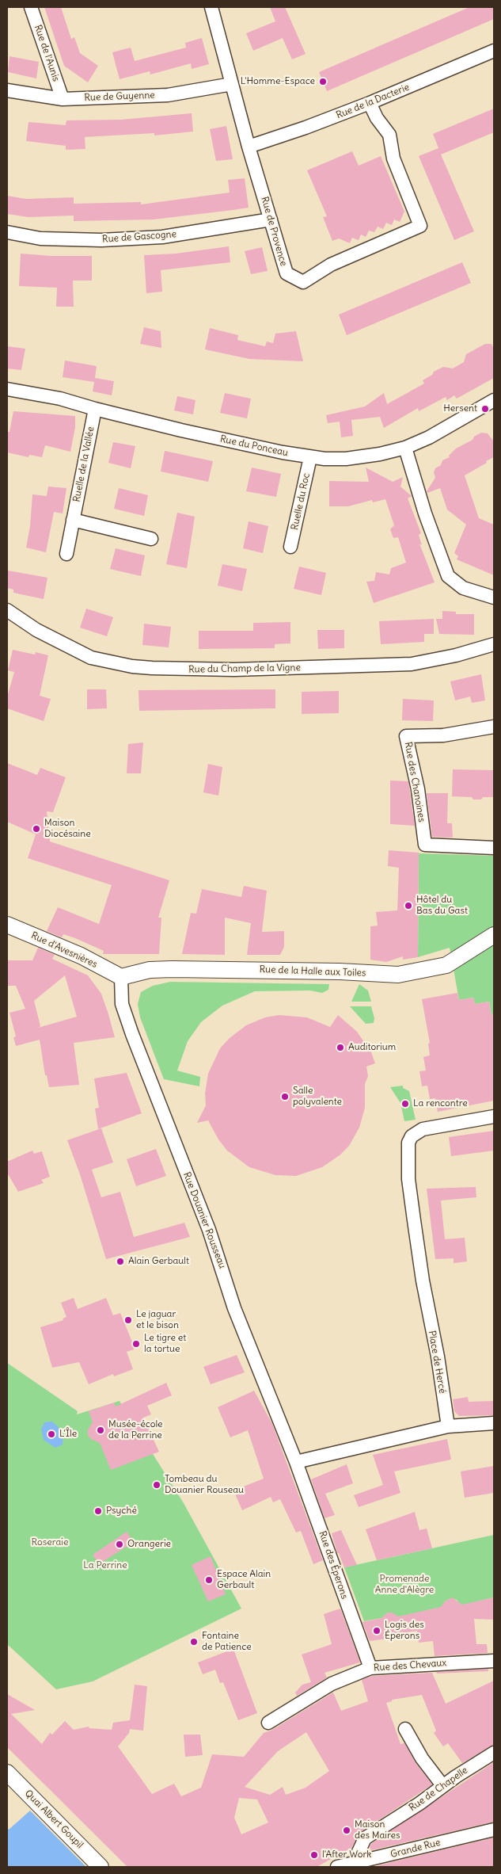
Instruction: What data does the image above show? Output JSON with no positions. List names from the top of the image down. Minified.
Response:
{"streets":{"street":["Rue de l'Aunis","Rue de Guyenne","Rue de la Dacterie","Rue de Provence","Rue de Gascogne","Rue du Ponceau","Ruelle de la Vallée","Ruelle du Roc","Rue du Champ de la Vigne","Rue des Chanoines","Rue d'Avesnières","Rue de la Halle aux Toiles","Rue Douanier Rousseau","Place de Hercé","Rue des Éperons","Rue des Chevaux","Rue de Chapelle","Quai Albert Goupil","Grande Rue"]},"crossings":[["Rue de l'Aunis","Rue de Guyenne"],["Rue de Guyenne","Rue de Provence"],["Rue de la Dacterie","Rue de Provence"],["Rue de Provence","Rue de Gascogne"],["Rue du Ponceau","Ruelle de la Vallée"],["Rue du Ponceau","Ruelle du Roc"],["Rue d'Avesnières","Rue de la Halle aux Toiles"],["Rue d'Avesnières","Rue Douanier Rousseau"],["Rue de la Halle aux Toiles","Rue Douanier Rousseau"],["Rue Douanier Rousseau","Rue des Éperons"],["Rue des Éperons","Rue des Chevaux"],["Rue de Chapelle","Grande Rue"]],"parks":["Roseraie","La Perrine","Promenade Anne d'Alègre"],"places":["L'Homme-Espace","Hersent","Maison Diocésaine","Hôtel du Bas du Gast","Auditorium","Salle polyvalente","La rencontre","Alain Gerbault","Le jaguar et le bison","Le tigre et la tortue","Musée-école de la Perrine","L'Île","Tombeau du Douanier Rouseau","Psyché","Orangerie","Espace Alain Gerbault","Logis des Éperons","Fontaine de Patience","Maison des Maires","l'After Work"]}
